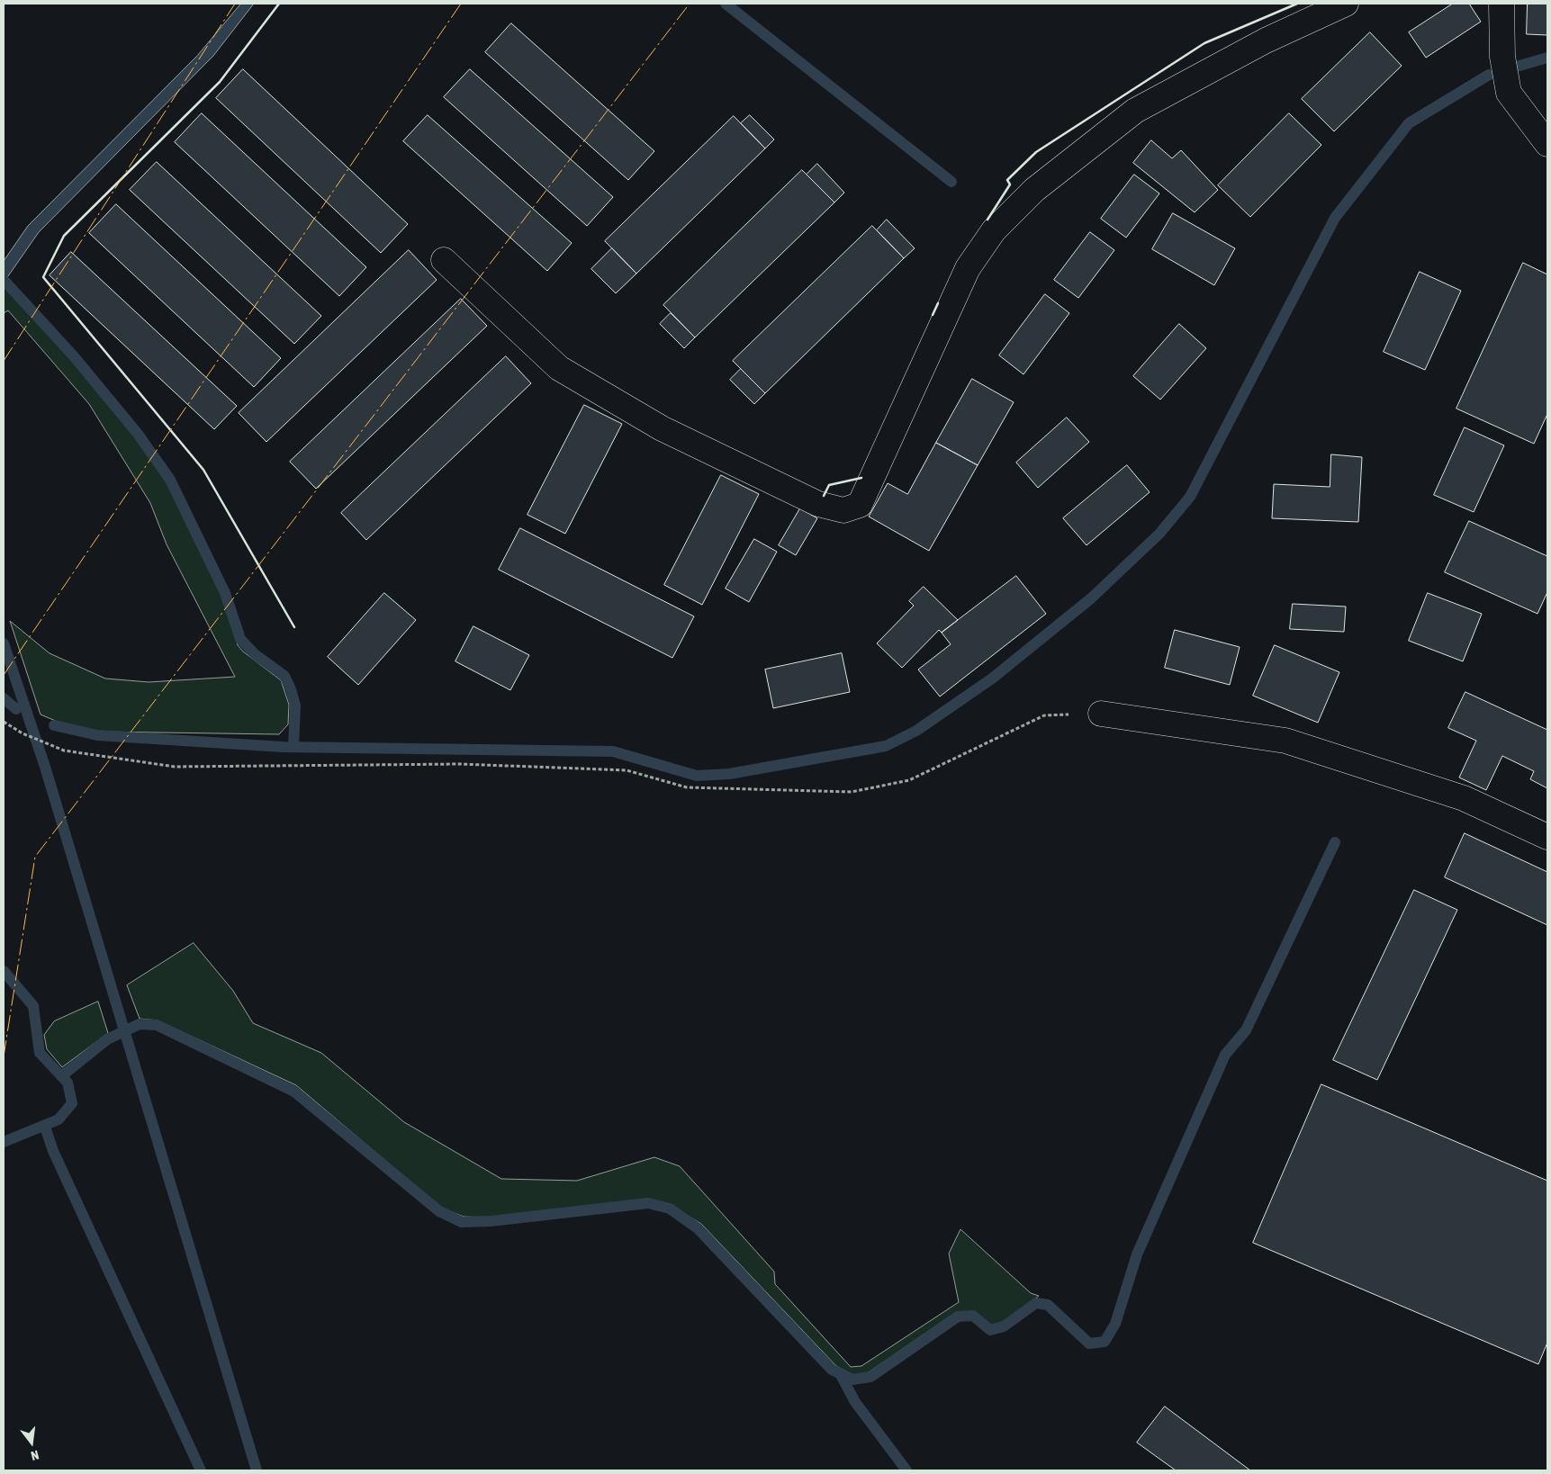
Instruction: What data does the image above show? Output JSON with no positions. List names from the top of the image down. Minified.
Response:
{"north":"bottom"}
